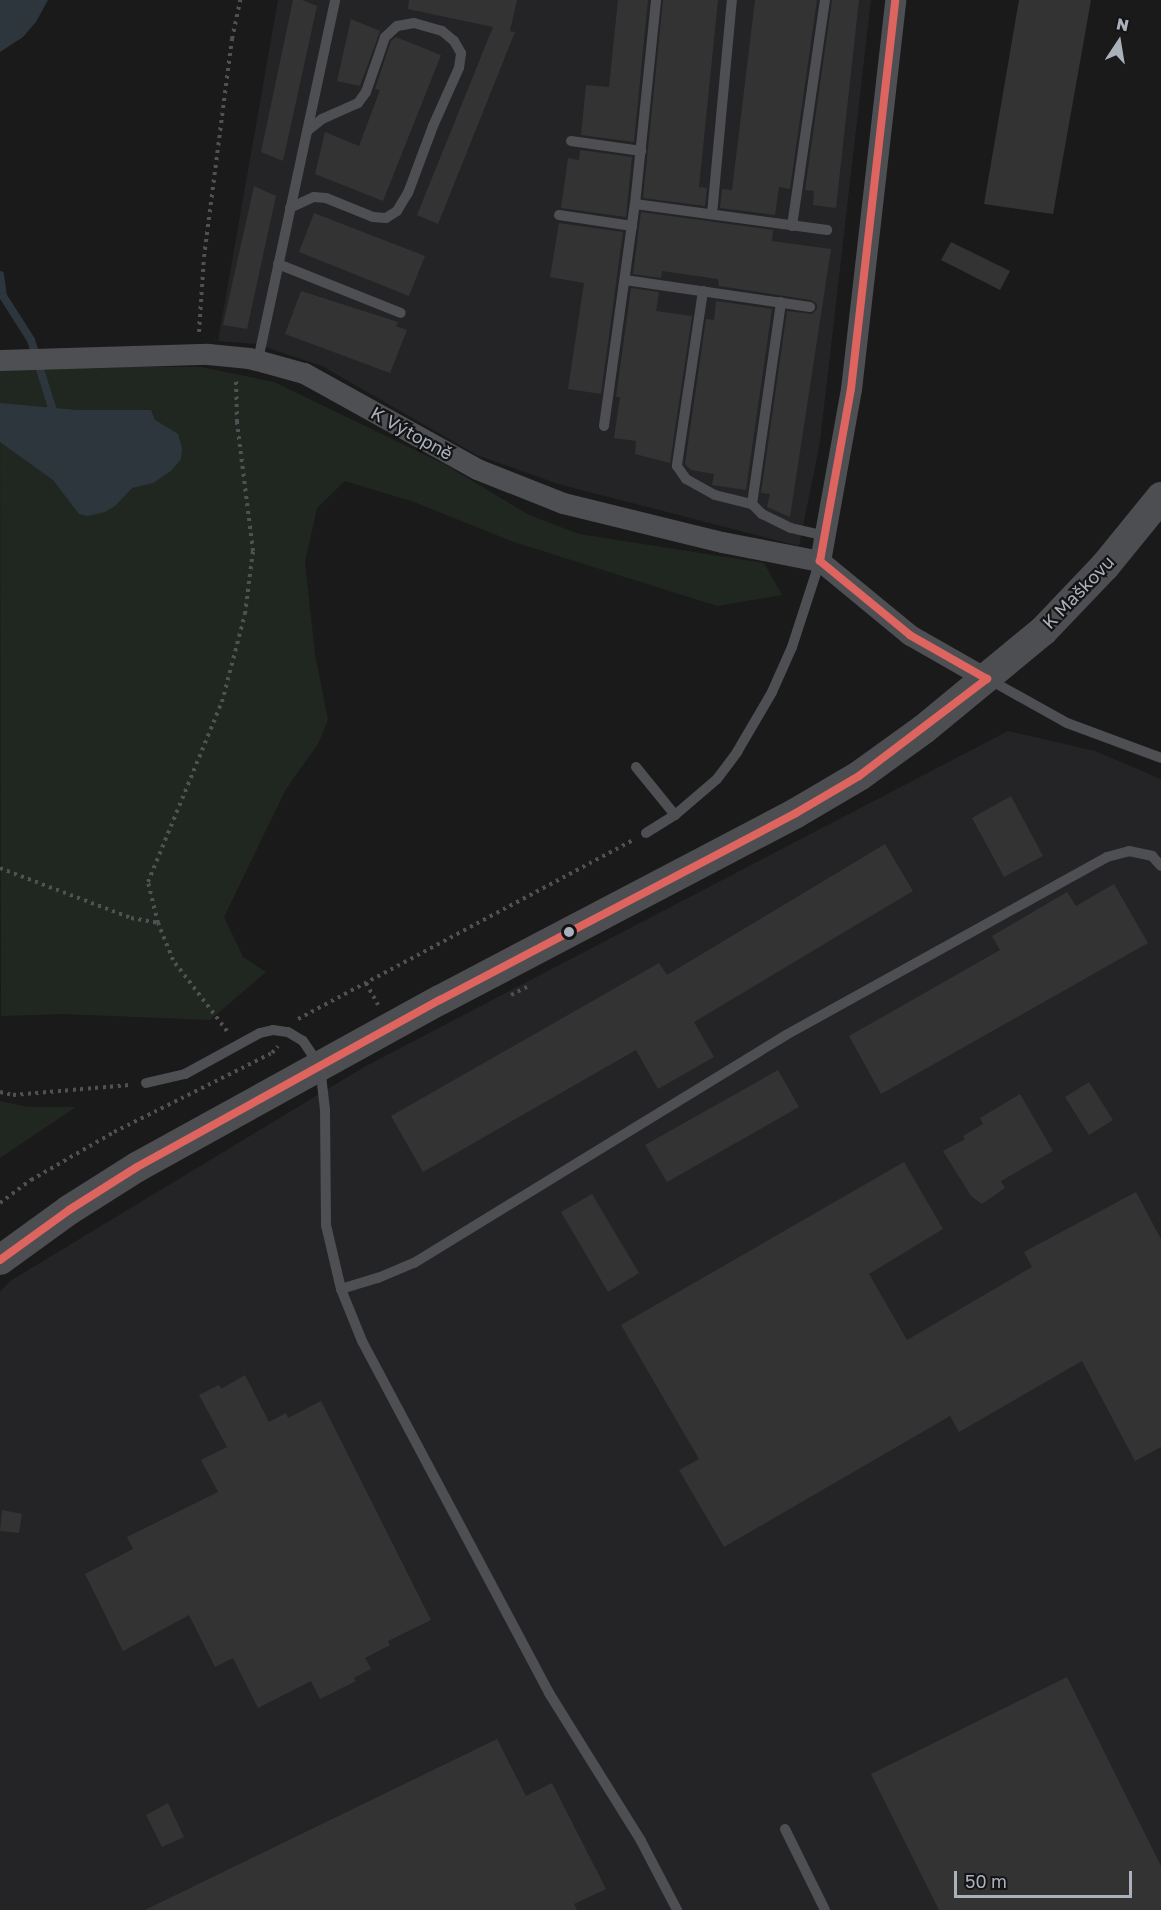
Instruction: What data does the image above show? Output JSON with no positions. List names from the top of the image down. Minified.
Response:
{"streets":{"main road":["K Maškovu"],"street":["K Výtopně"]},"scale_bar":"50 m","north":"top"}
